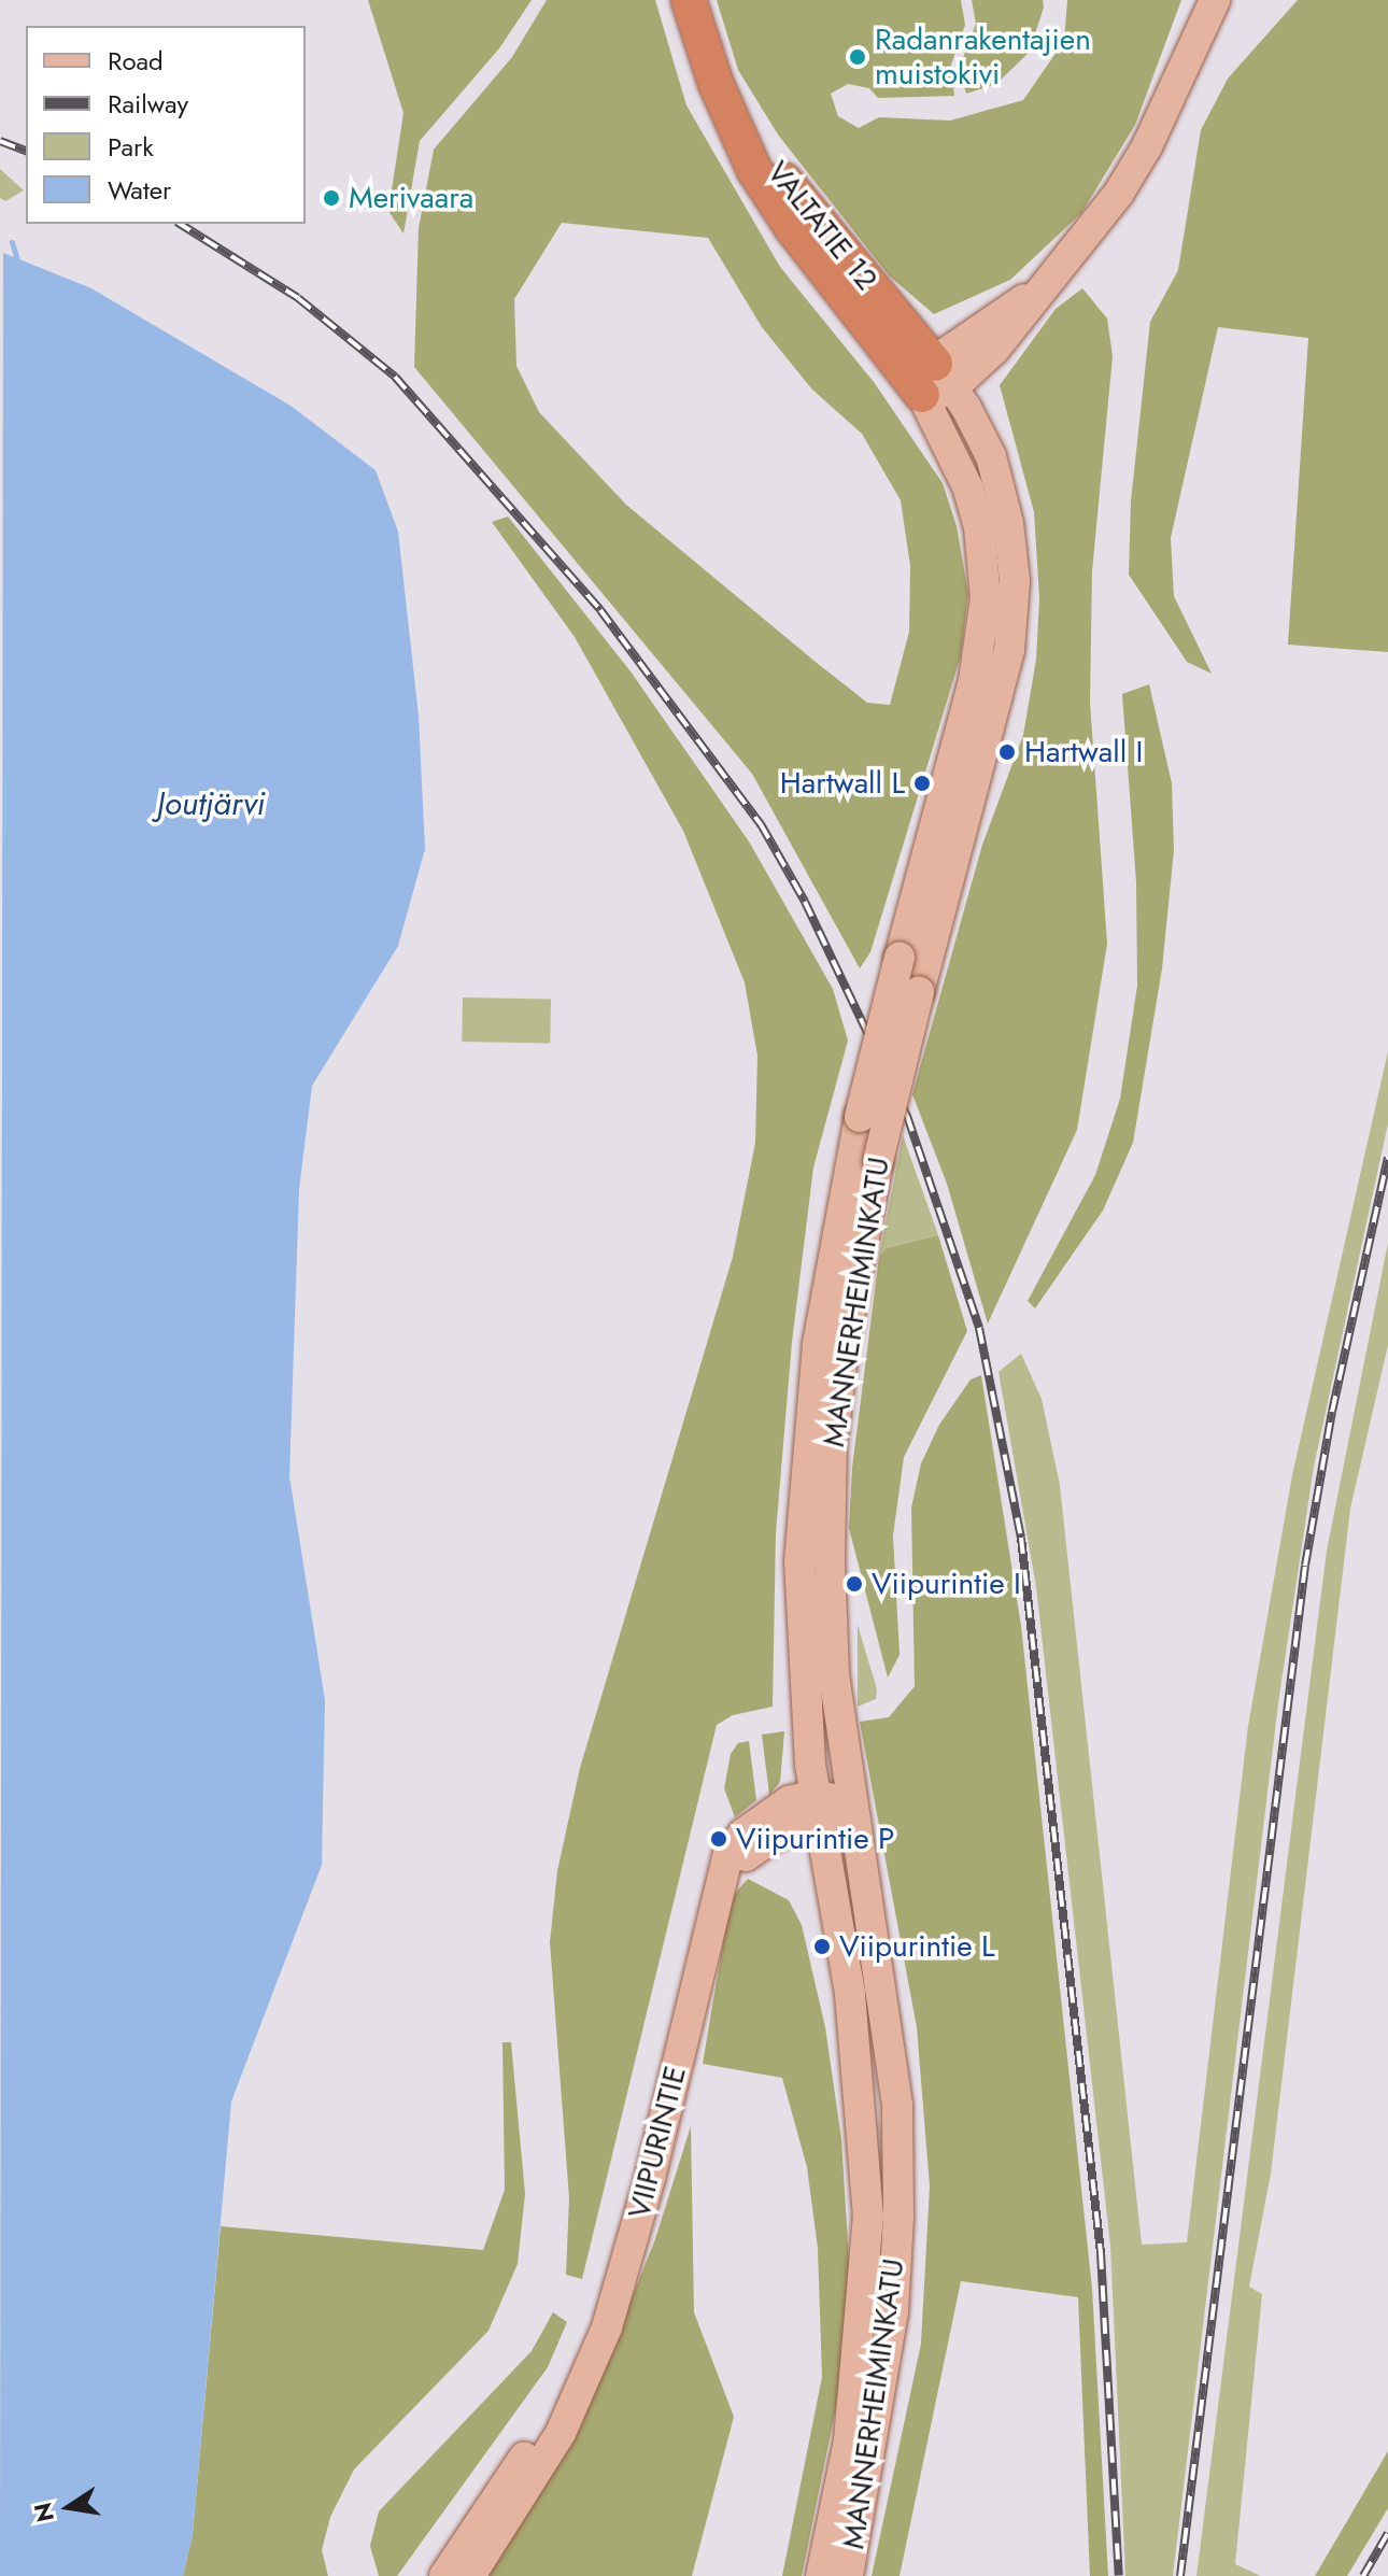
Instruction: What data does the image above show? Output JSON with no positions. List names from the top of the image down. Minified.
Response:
{"streets":{"highway":["VALTATIE 12"],"main road":["MANNERHEIMINKATU","VIIPURINTIE"]},"crossings":[["VALTATIE 12","MANNERHEIMINKATU"],["MANNERHEIMINKATU","VIIPURINTIE"]],"water":["Joutjärvi"],"places":["Radanrakentajien muistokivi","Merivaara","Hartwall I","Hartwall L","Viipurintie I","Viipurintie P","Viipurintie L"],"legend":["Road","Railway","Park","Water"],"north":"left"}
